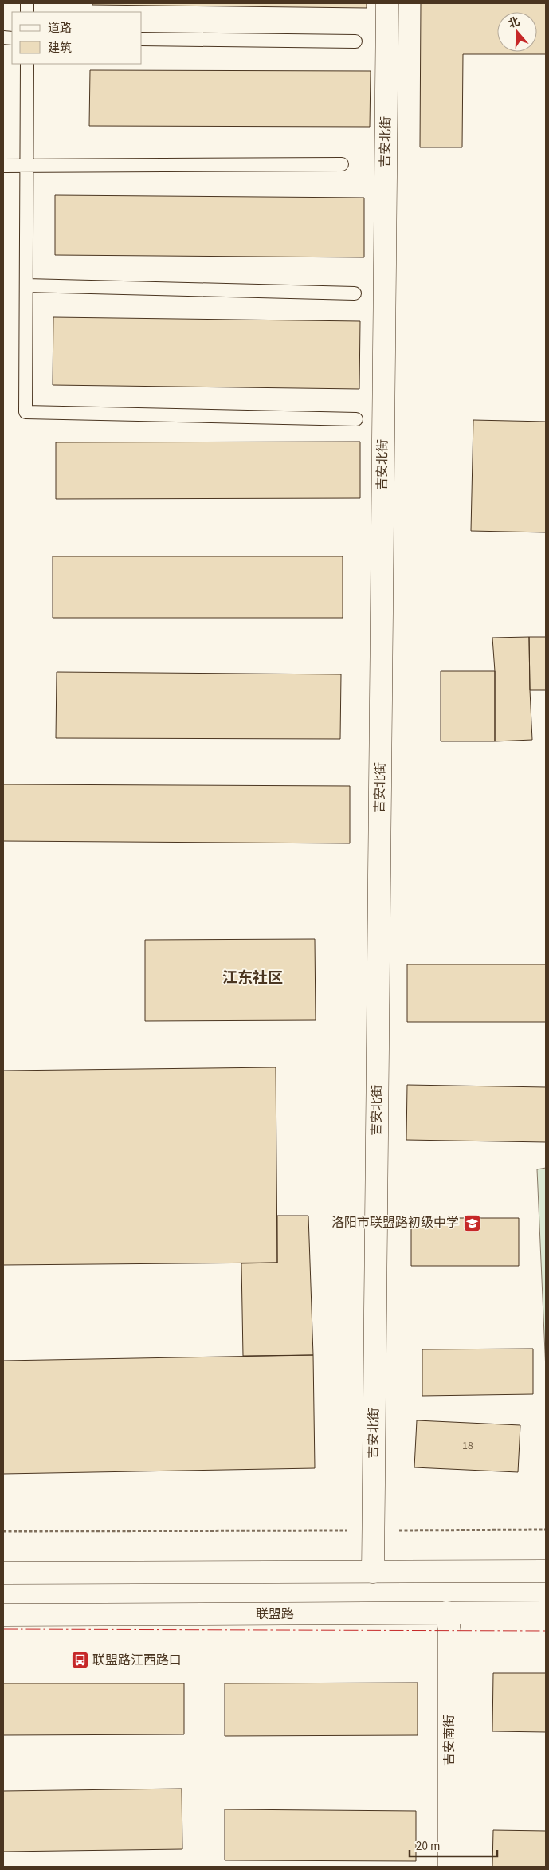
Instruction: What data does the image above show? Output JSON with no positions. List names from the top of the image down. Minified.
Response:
{"streets":{"street":["吉安北街","联盟路","吉安南街"]},"crossings":[["联盟路","吉安南街"]],"districts":["江东社区"],"places":{"school or university":["洛阳市联盟路初级中学"],"bus stop":["联盟路江西路口"]},"house_numbers":["18"],"legend":["道路","建筑"],"scale_bar":"20 m","north":"top"}
